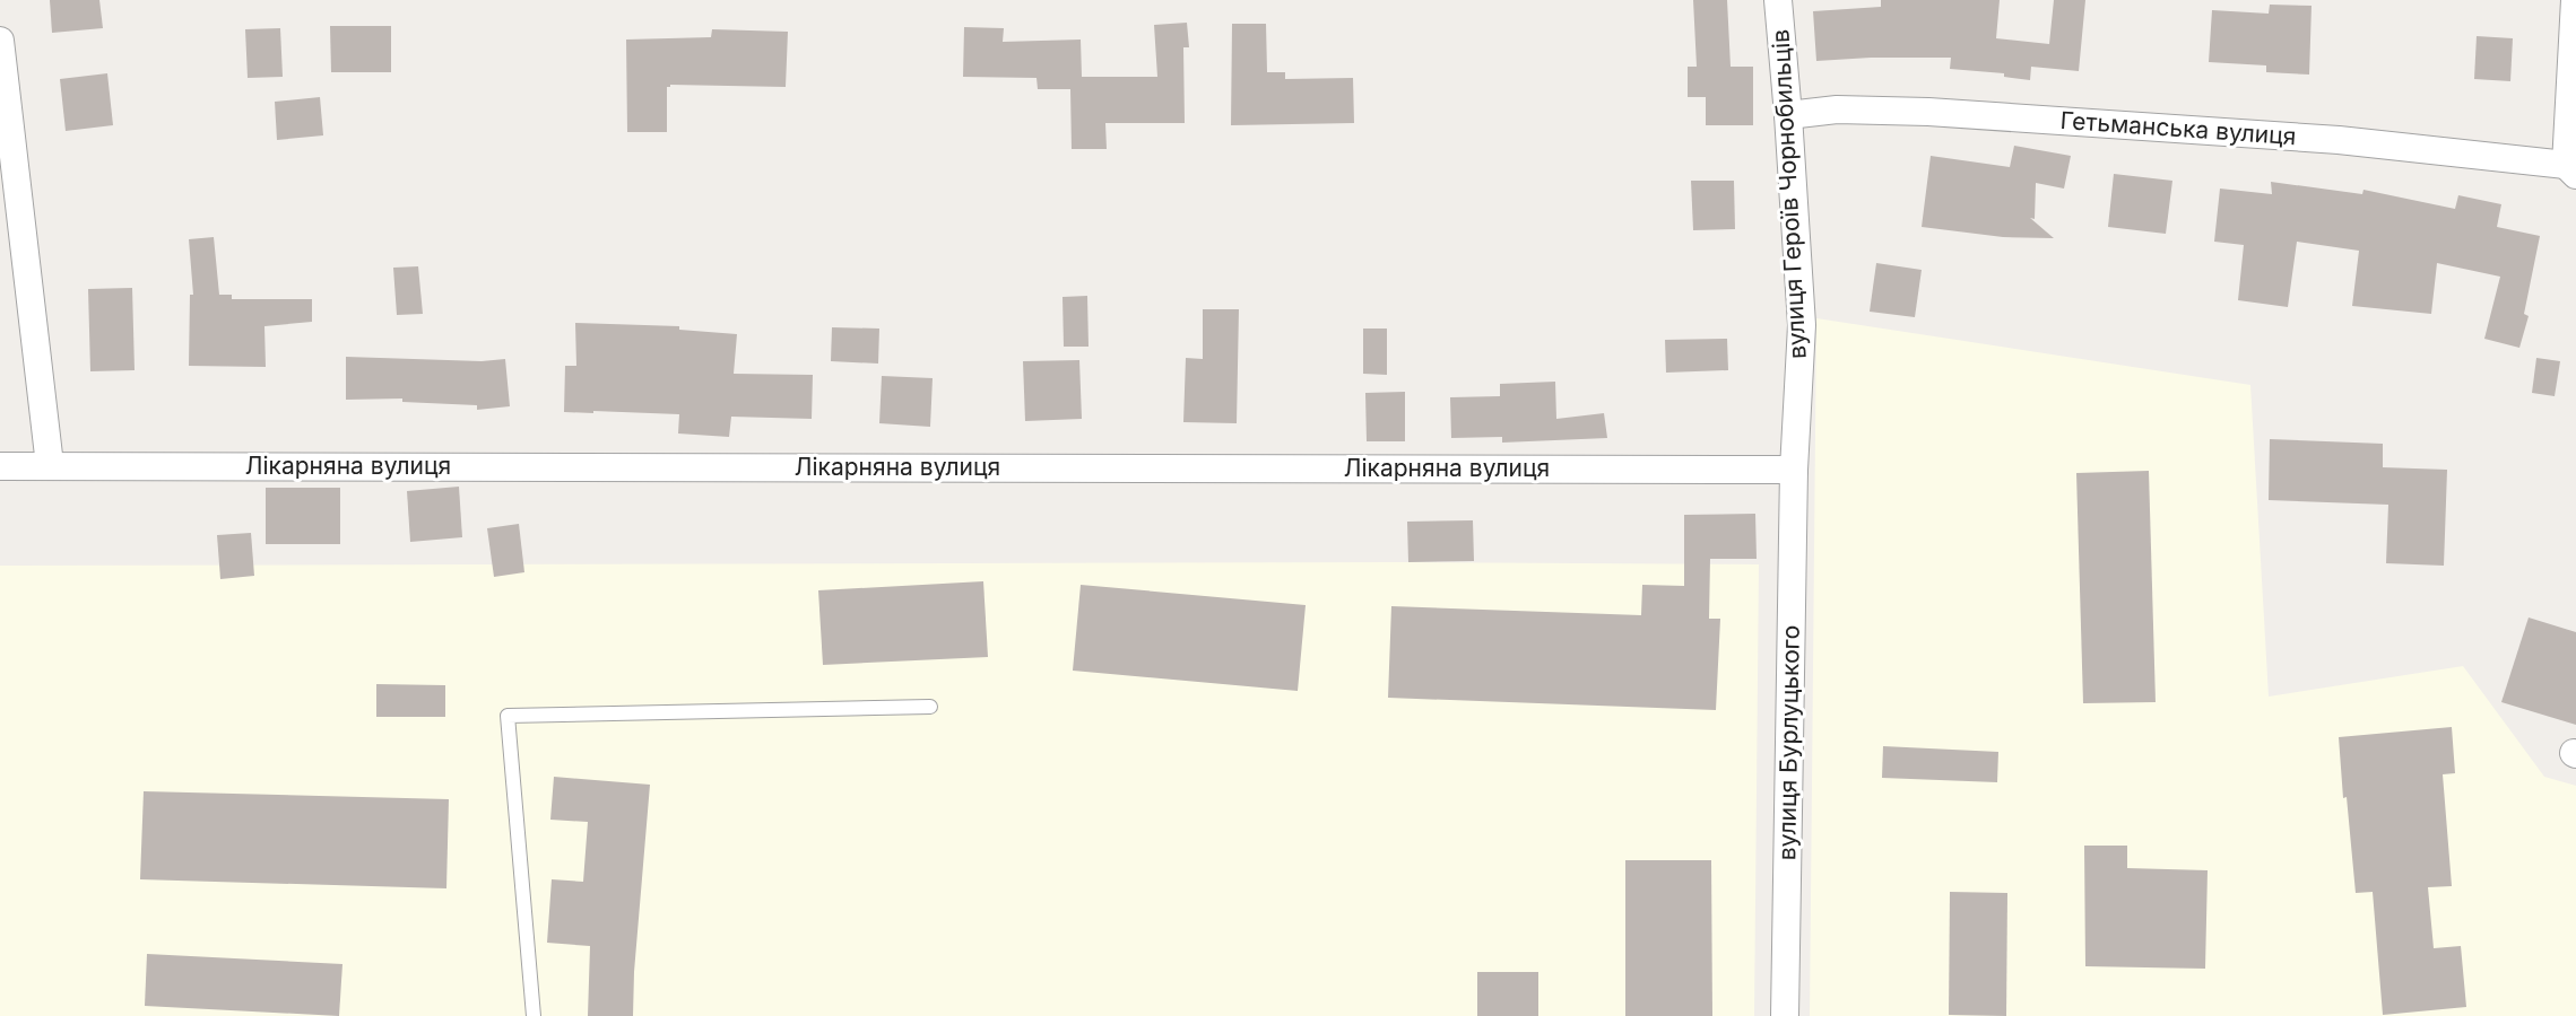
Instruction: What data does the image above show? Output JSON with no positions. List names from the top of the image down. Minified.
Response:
{"streets":{"street":["Гетьманська вулиця","вулиця Героїв Чорнобильців","Лікарняна вулиця","вулиця Бурлуцького"]},"crossings":[["Гетьманська вулиця","вулиця Героїв Чорнобильців"],["вулиця Героїв Чорнобильців","Лікарняна вулиця"],["вулиця Героїв Чорнобильців","вулиця Бурлуцького"],["Лікарняна вулиця","вулиця Бурлуцького"]]}
